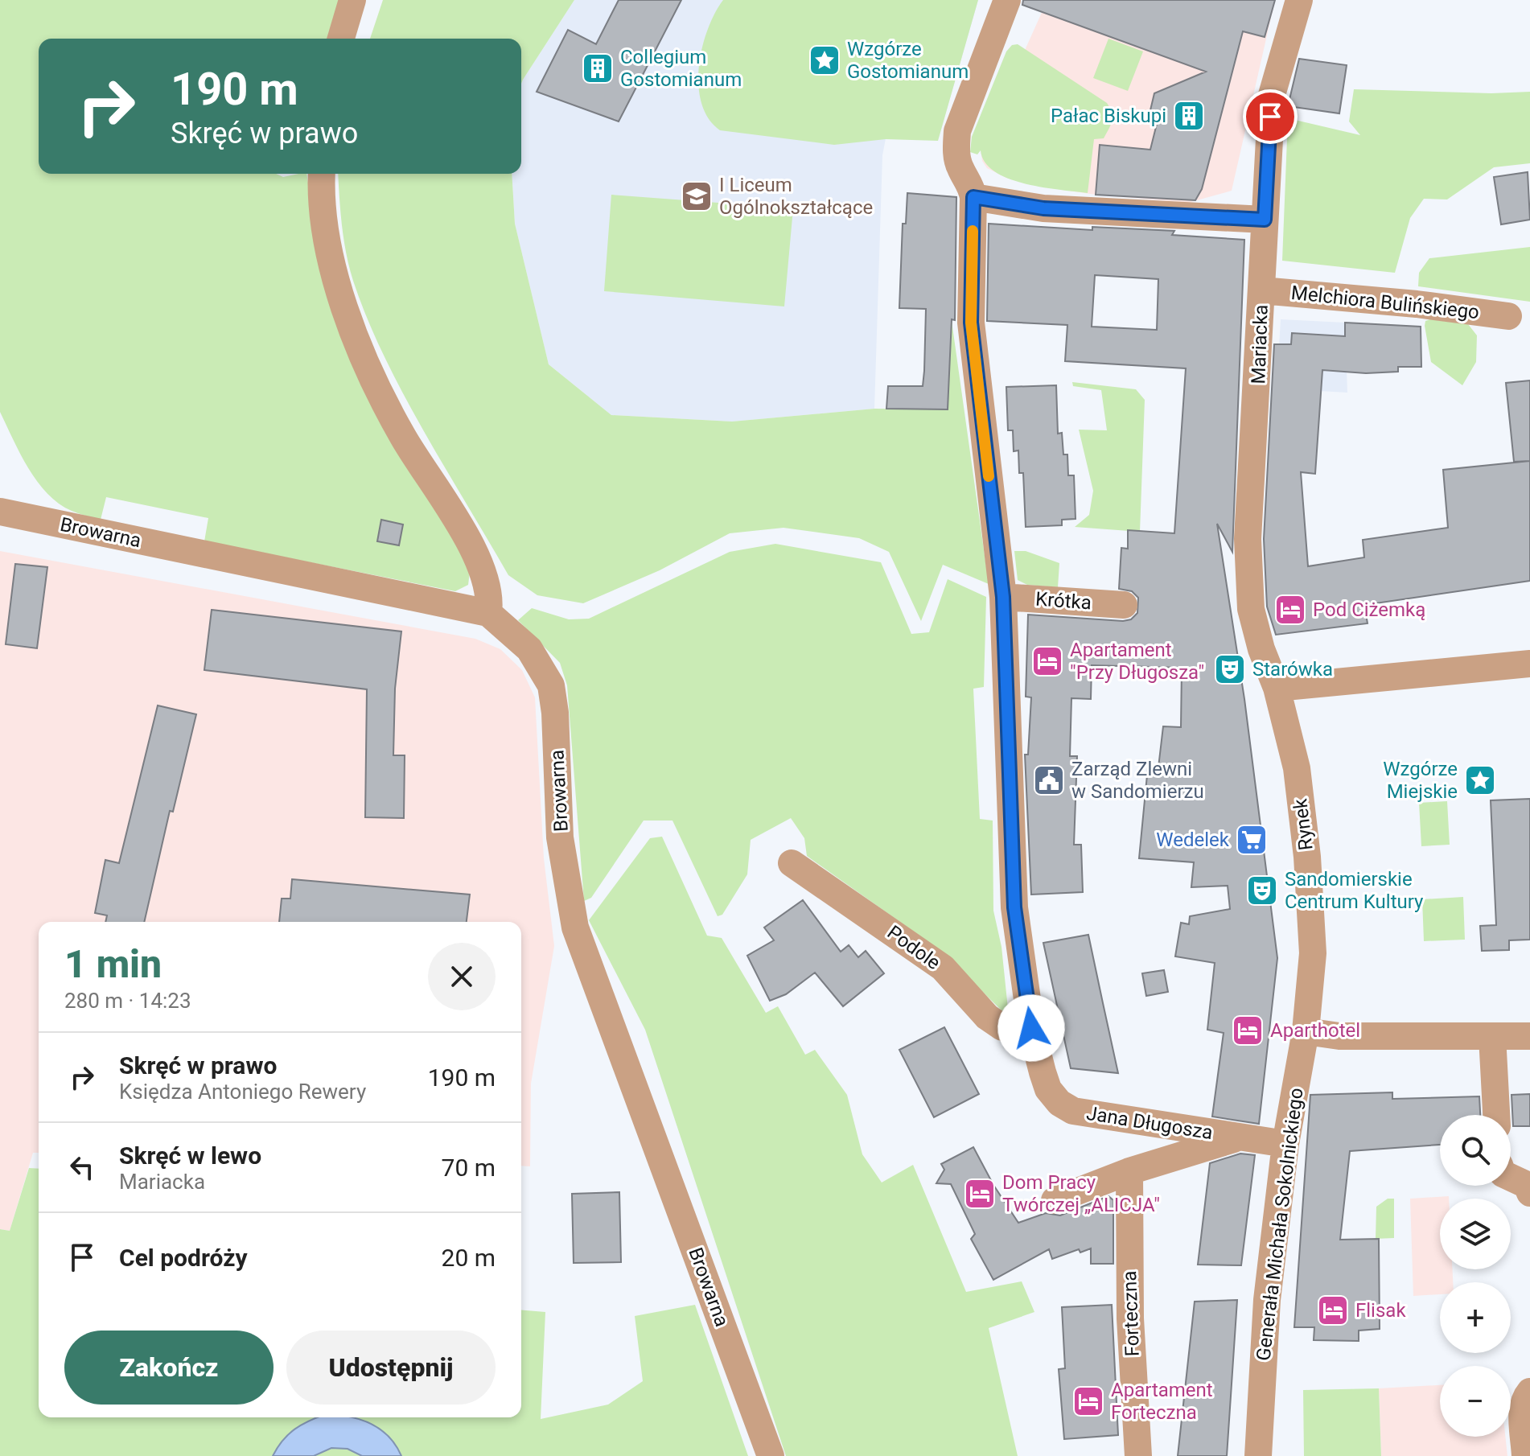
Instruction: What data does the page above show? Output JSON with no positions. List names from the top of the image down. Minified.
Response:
{"streets":{"street":["Melchiora Bulińskiego","Mariacka","Browarna","Krótka","Rynek","Podole","Jana Długosza","Generała Michała Sokolnickiego","Forteczna"]},"crossings":[["Melchiora Bulińskiego","Mariacka"],["Mariacka","Rynek"],["Krótka","Jana Długosza"],["Rynek","Generała Michała Sokolnickiego"],["Podole","Jana Długosza"],["Jana Długosza","Generała Michała Sokolnickiego"]],"places":{"place":["Wzgórze Gostomianum","Wzgórze Miejskie"],"building":["Collegium Gostomianum","Pałac Biskupi"],"school or university":["I Liceum Ogólnokształcące"],"hotel":["Pod Ciżemką","Apartament \"Przy Długosza\"","Aparthotel","Dom Pracy Twórczej „ALICJA\"","Flisak","Apartament Forteczna"],"theatre":["Starówka","Sandomierskie Centrum Kultury"],"public building":["Zarząd Zlewni w Sandomierzu"],"supermarket":["Wedelek"]},"page":{"turn":["190 m","Skręć w prawo"],"heading":["1 min","280 m · 14:23"],"list":[{"name":"Skręć w prawo","note":"Księdza Antoniego Rewery","value":"190 m"},{"name":"Skręć w lewo","note":"Mariacka","value":"70 m"},{"name":"Cel podróży","value":"20 m"}],"map_buttons":["+","−"],"buttons":["Zakończ","Udostępnij"]}}
